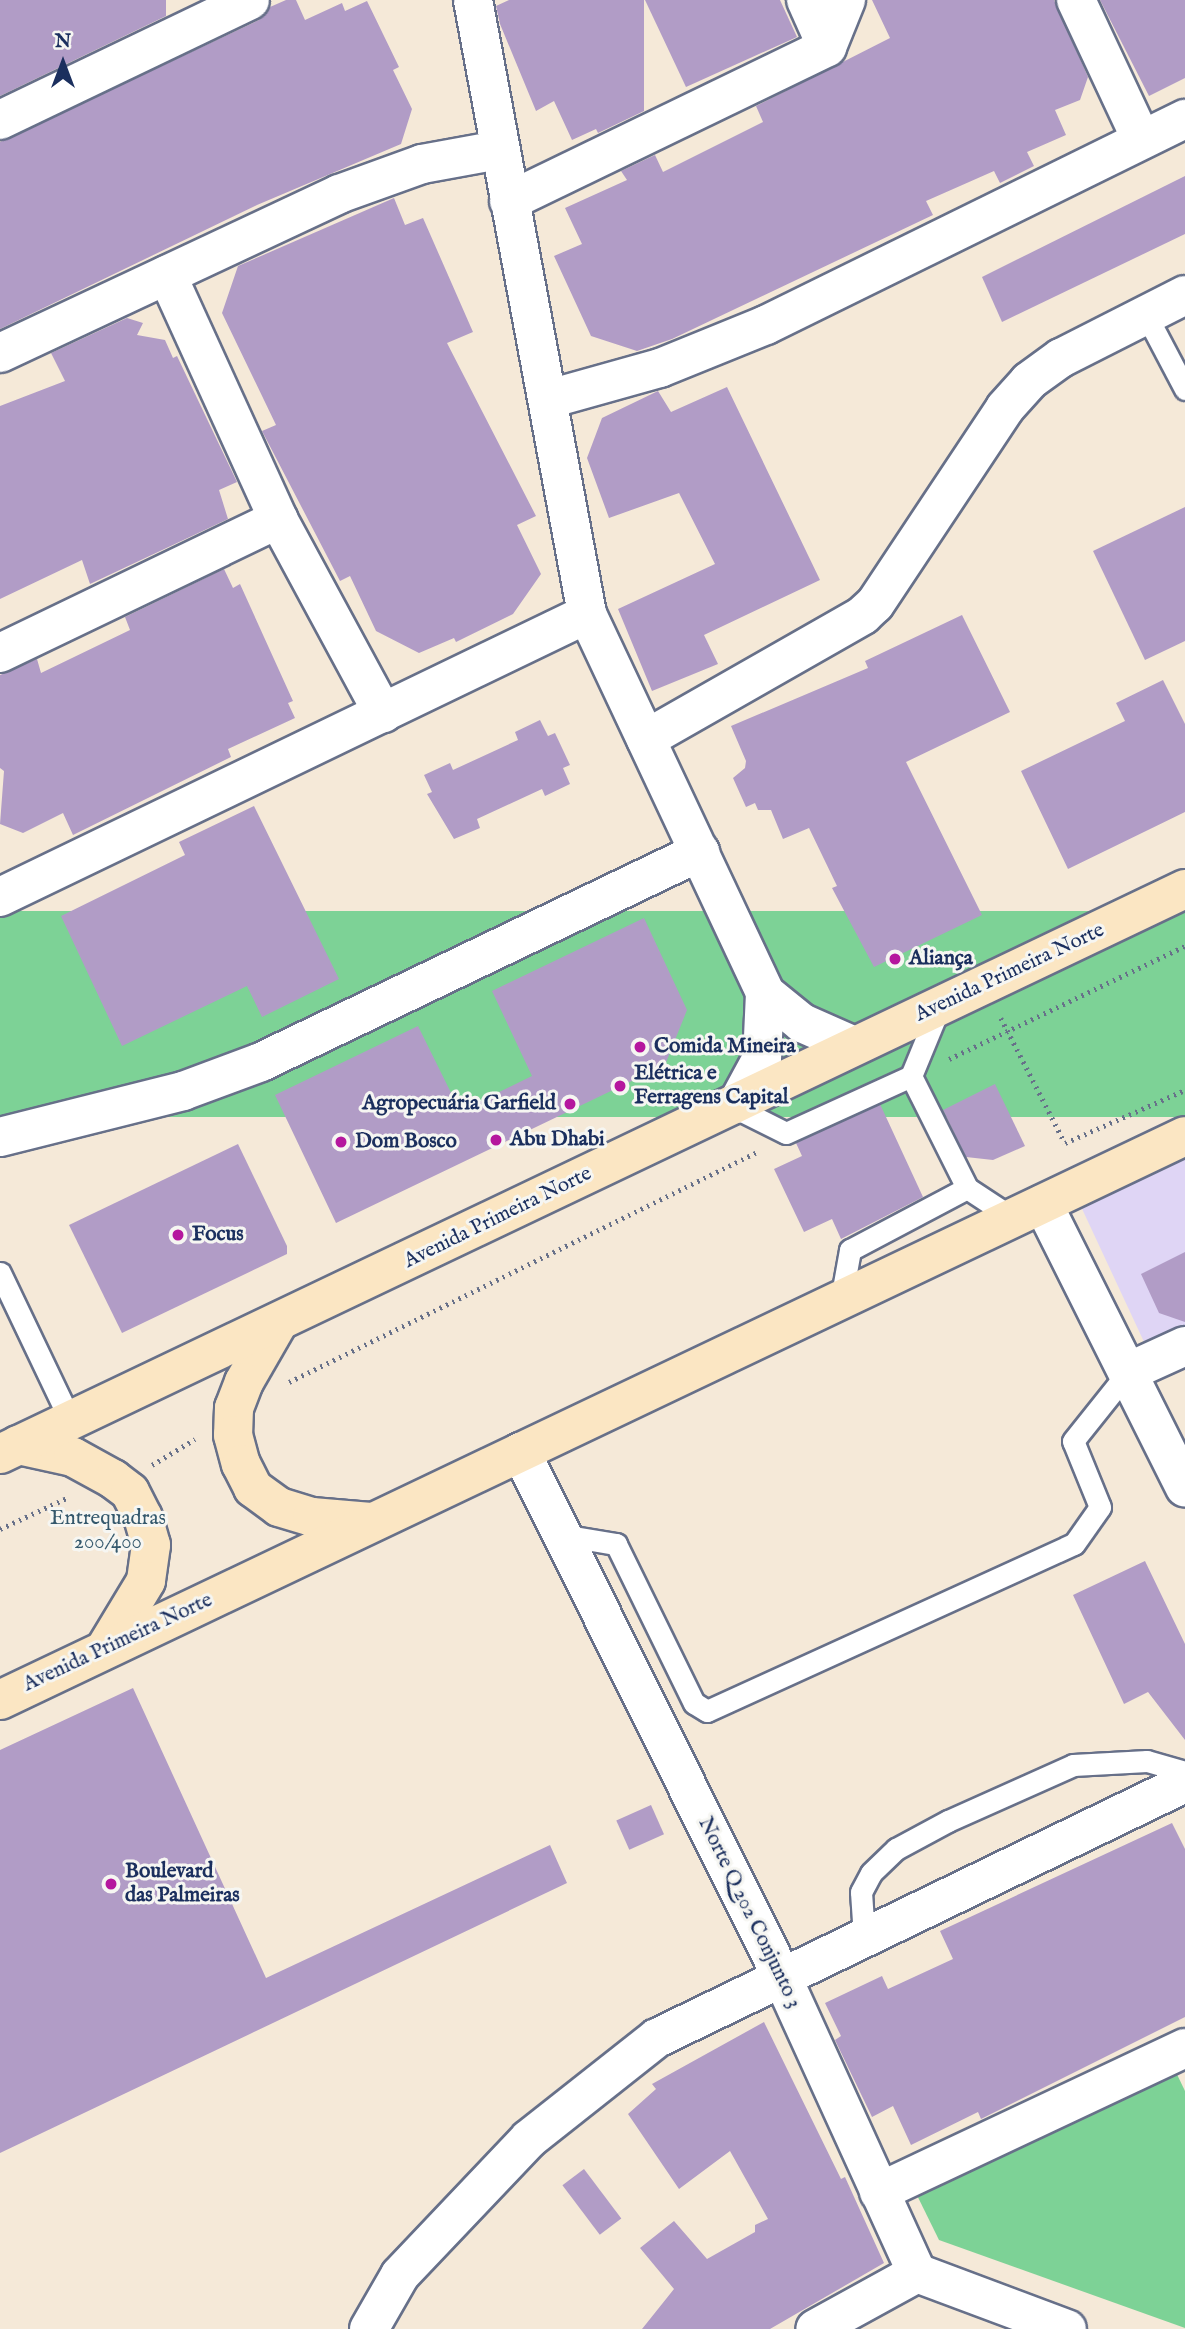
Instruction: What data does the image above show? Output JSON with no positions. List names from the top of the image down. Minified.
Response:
{"streets":{"main road":["Avenida Primeira Norte"],"street":["Norte Q 202 Conjunto 3"]},"crossings":[["Avenida Primeira Norte","Norte Q 202 Conjunto 3"]],"parks":["Entrequadras 200/400"],"places":["Aliança","Comida Mineira","Elétrica e Ferragens Capital","Agropecuária Garfield","Abu Dhabi","Dom Bosco","Focus","Boulevard das Palmeiras"],"north":"top"}
